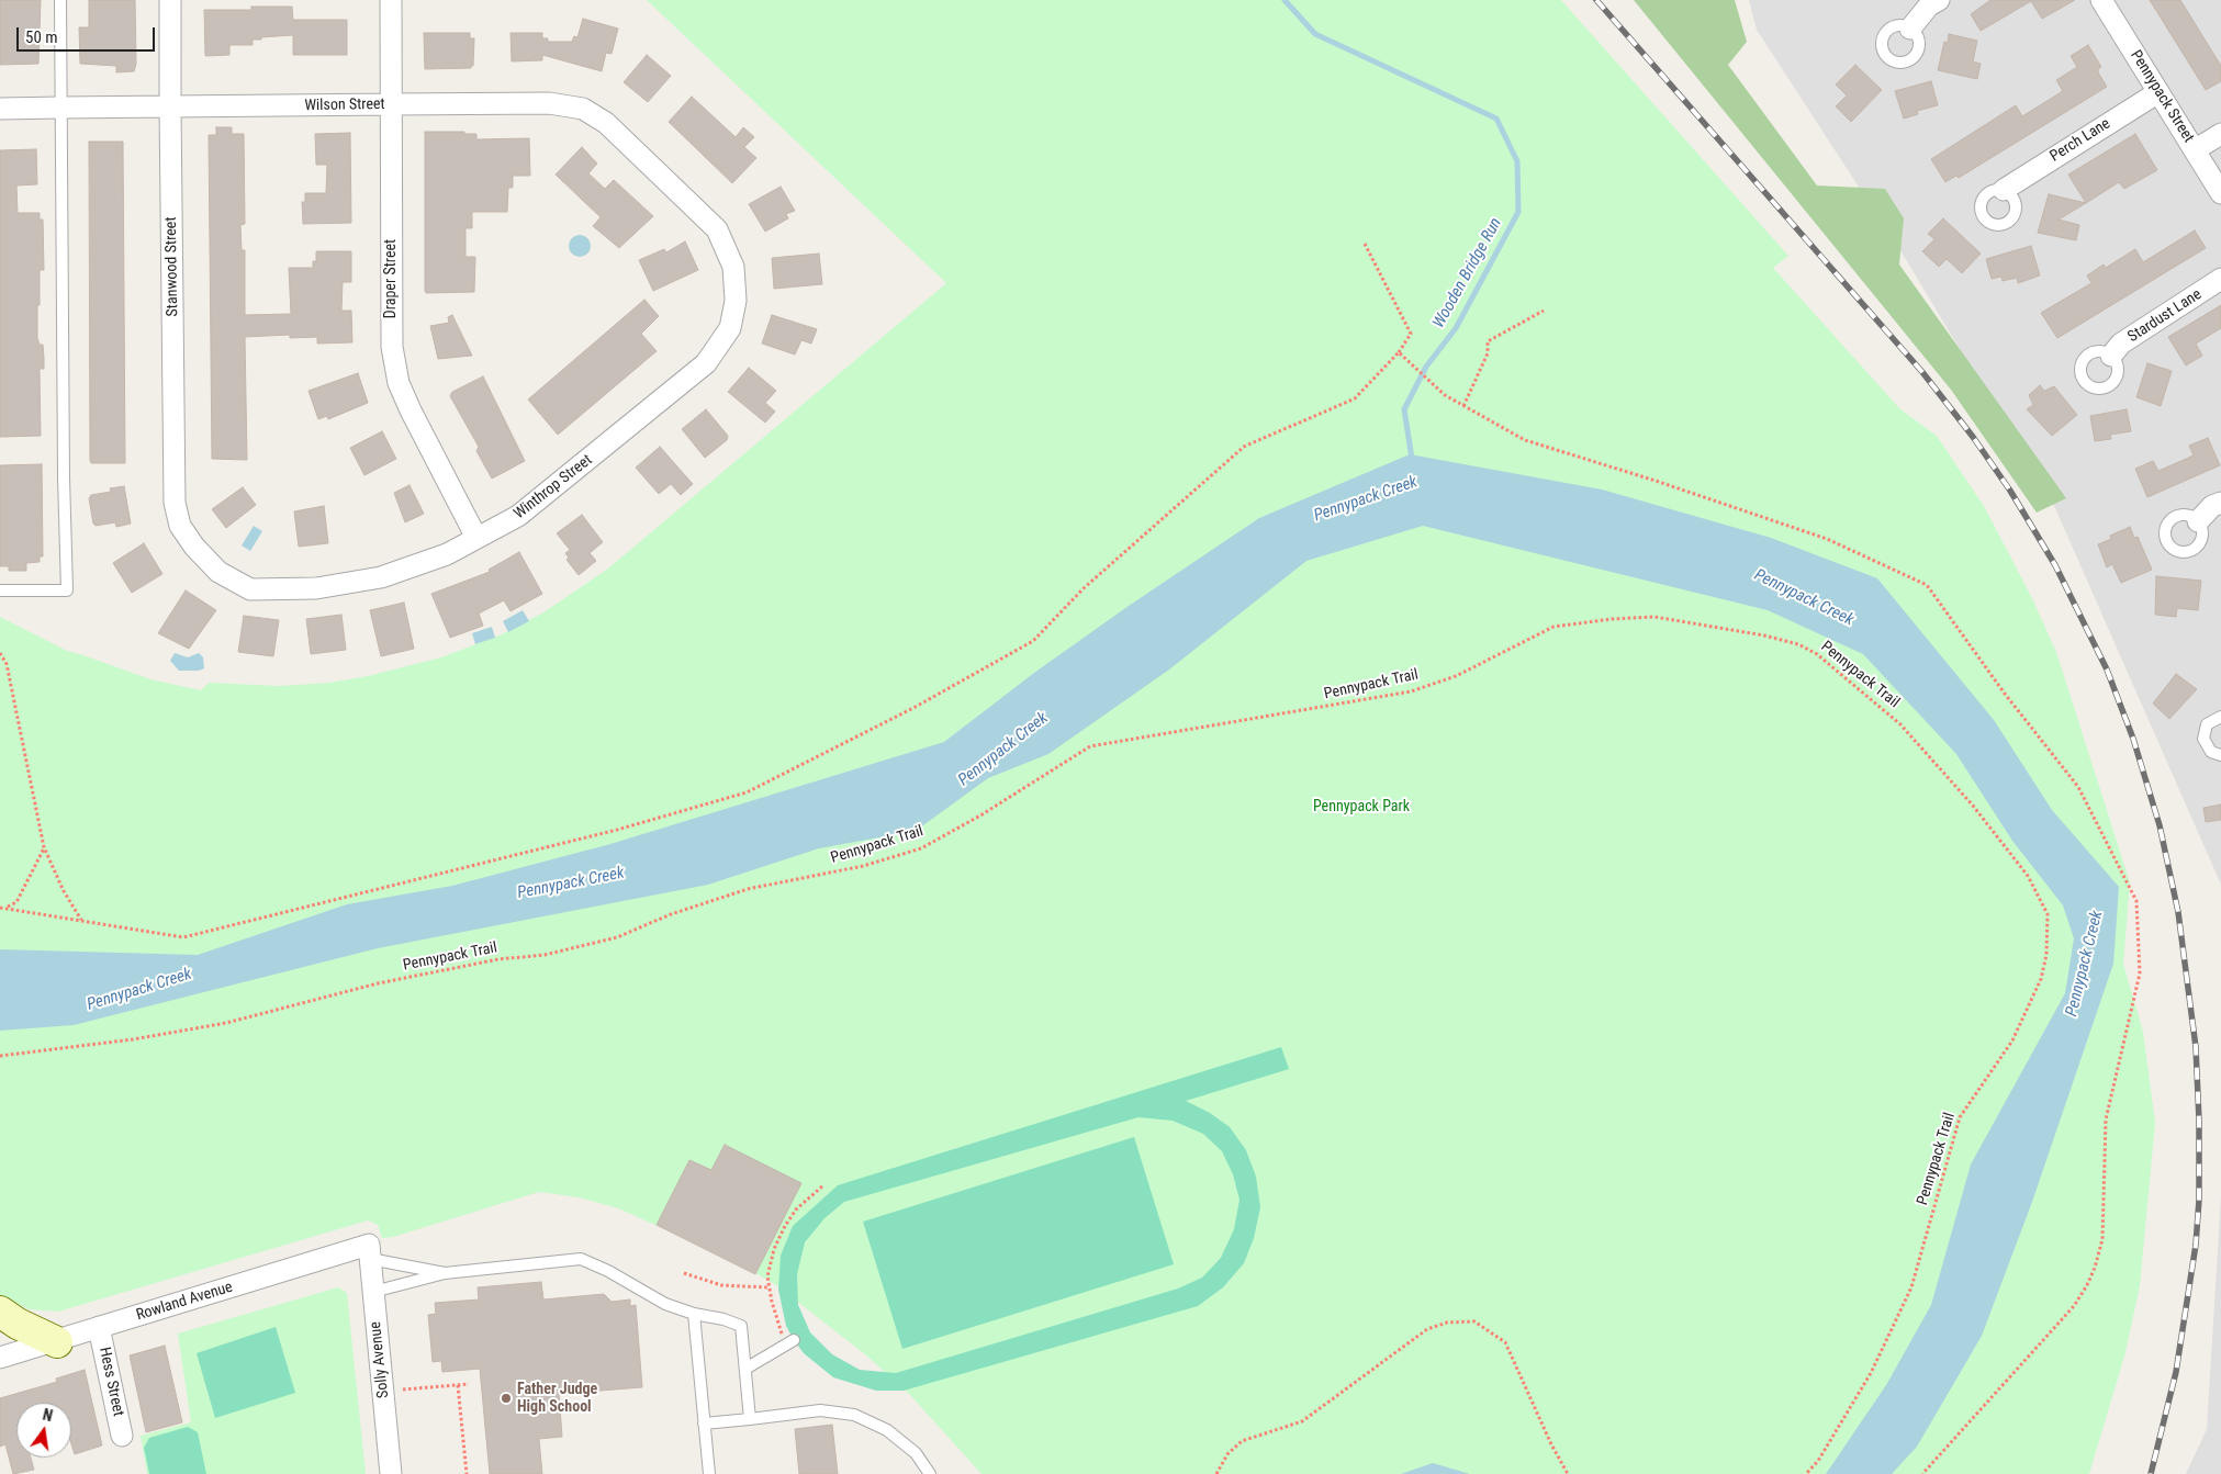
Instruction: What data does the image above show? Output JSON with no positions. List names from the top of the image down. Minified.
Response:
{"streets":{"street":["Pennypack Street","Wilson Street","Perch Lane","Stanwood Street","Draper Street","Stardust Lane","Winthrop Street","Rowland Avenue","Solly Avenue","Hess Street"],"path":["Pennypack Trail"]},"crossings":[["Pennypack Street","Perch Lane"],["Wilson Street","Stanwood Street"],["Wilson Street","Draper Street"],["Wilson Street","Winthrop Street"],["Stanwood Street","Winthrop Street"],["Draper Street","Winthrop Street"],["Rowland Avenue","Solly Avenue"],["Rowland Avenue","Hess Street"]],"water":["Wooden Bridge Run","Pennypack Creek"],"parks":["Pennypack Park"],"places":["Father Judge High School"],"scale_bar":"50 m","north":"top"}
